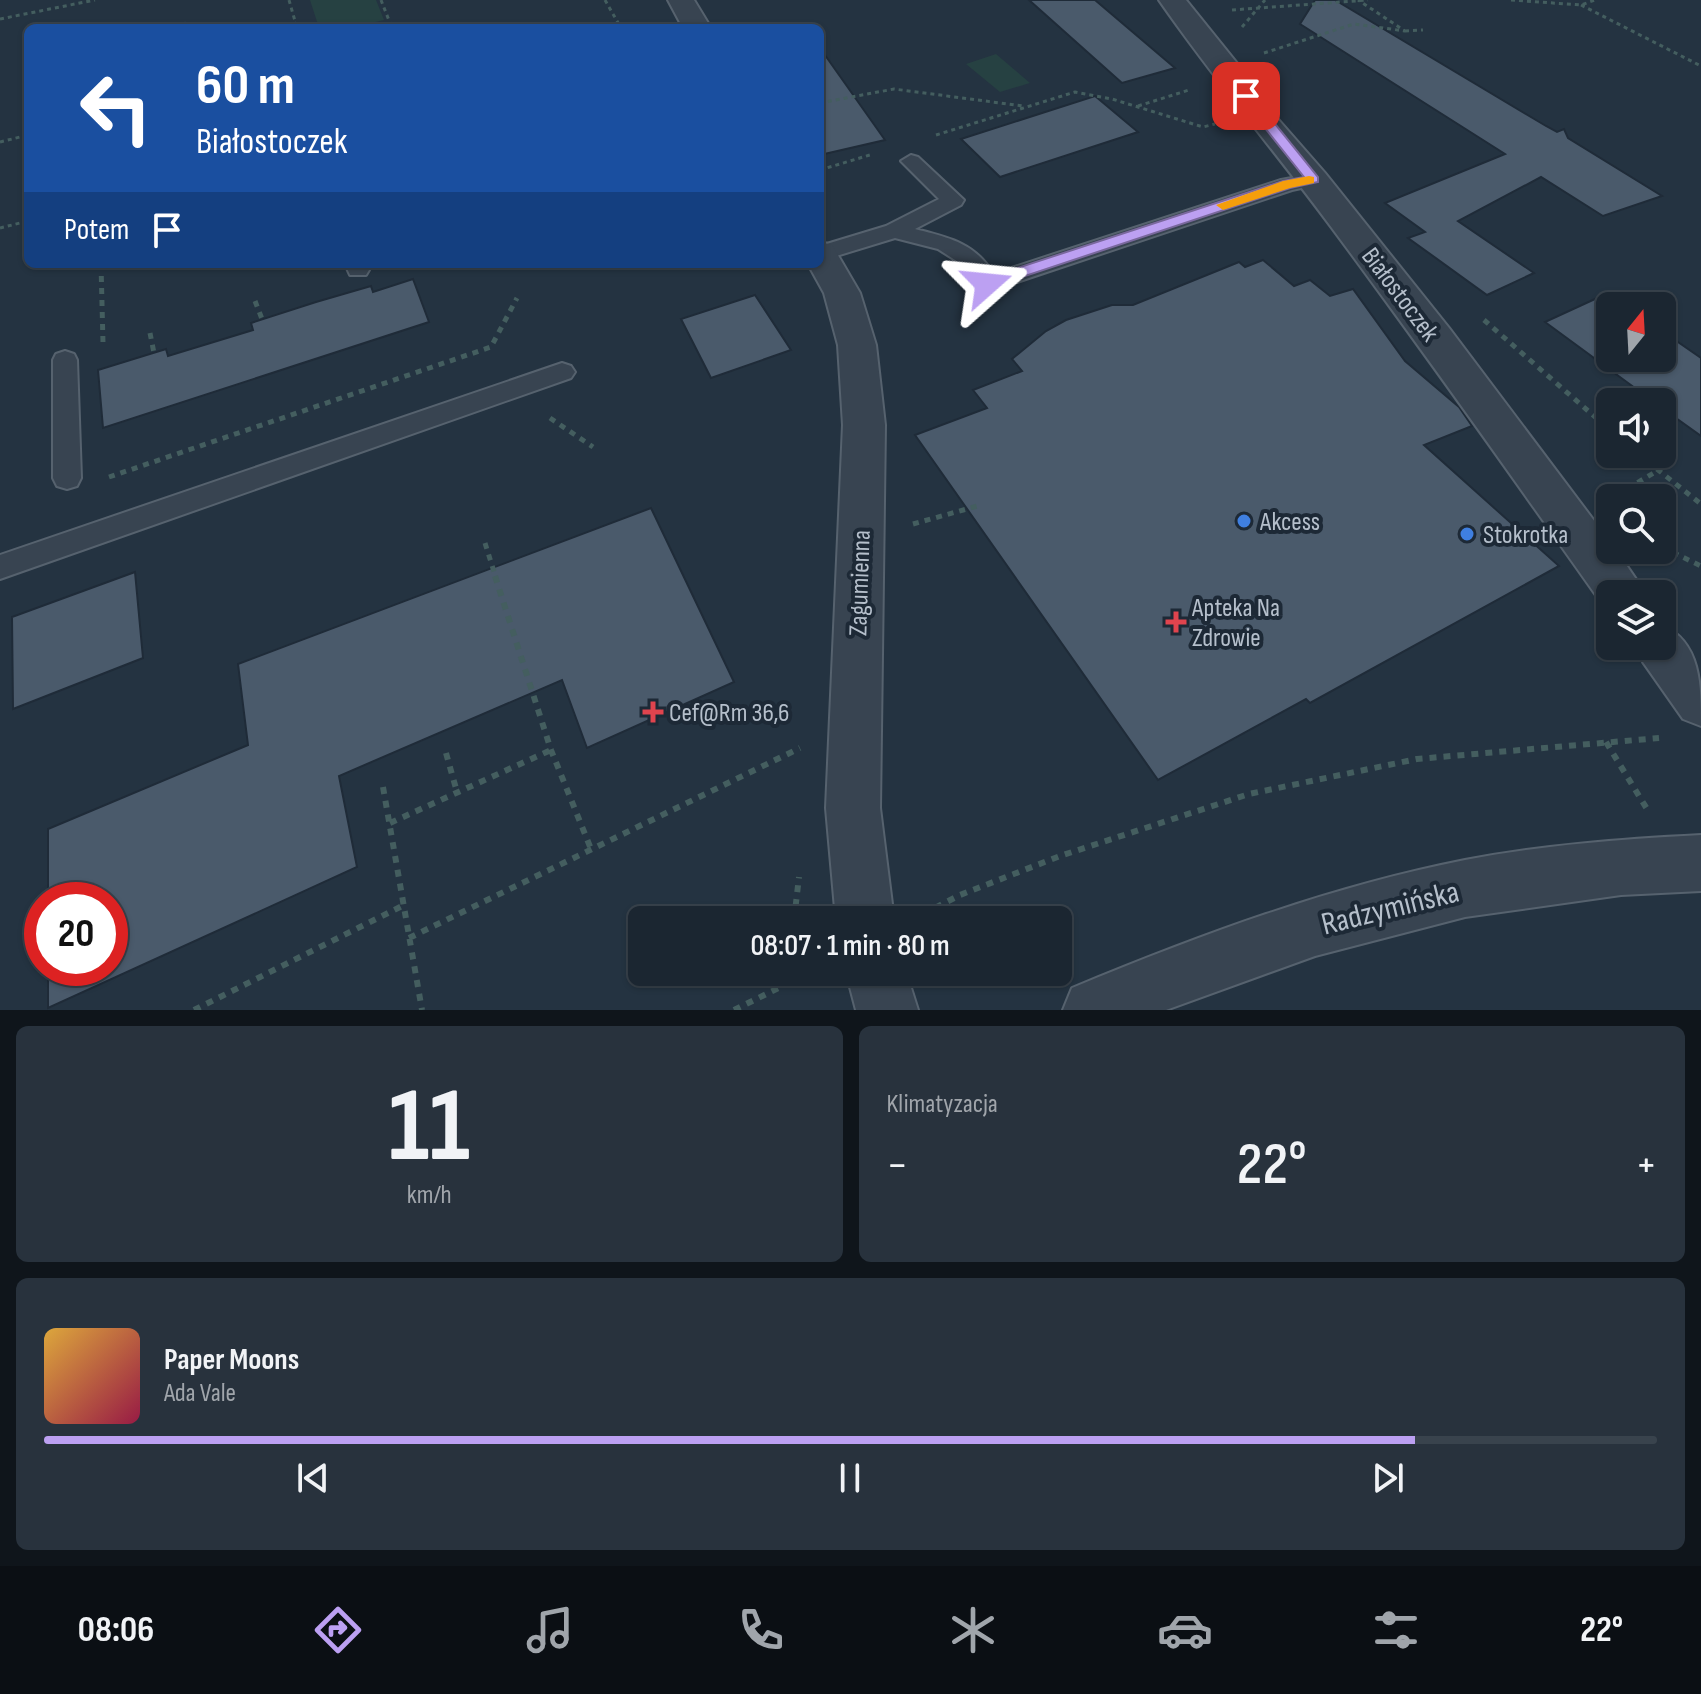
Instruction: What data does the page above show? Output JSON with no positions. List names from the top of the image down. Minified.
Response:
{"streets":{"street":["Białostoczek","Zagumienna","Radzymińska"]},"places":{"other":["Akcess","Stokrotka"],"health":["Apteka Na Zdrowie","Cef@Rm 36,6"]},"north":"top","page":{"turn":["60 m","Białostoczek"],"then":"Potem","limit":"20","trip":"08:07 · 1 min · 80 m","tile":[["11","km/h"],"Klimatyzacja"],"heat":["−","22°","+"],"song":["Paper Moons","Ada Vale"],"tabs":["08:06","22°"]}}
